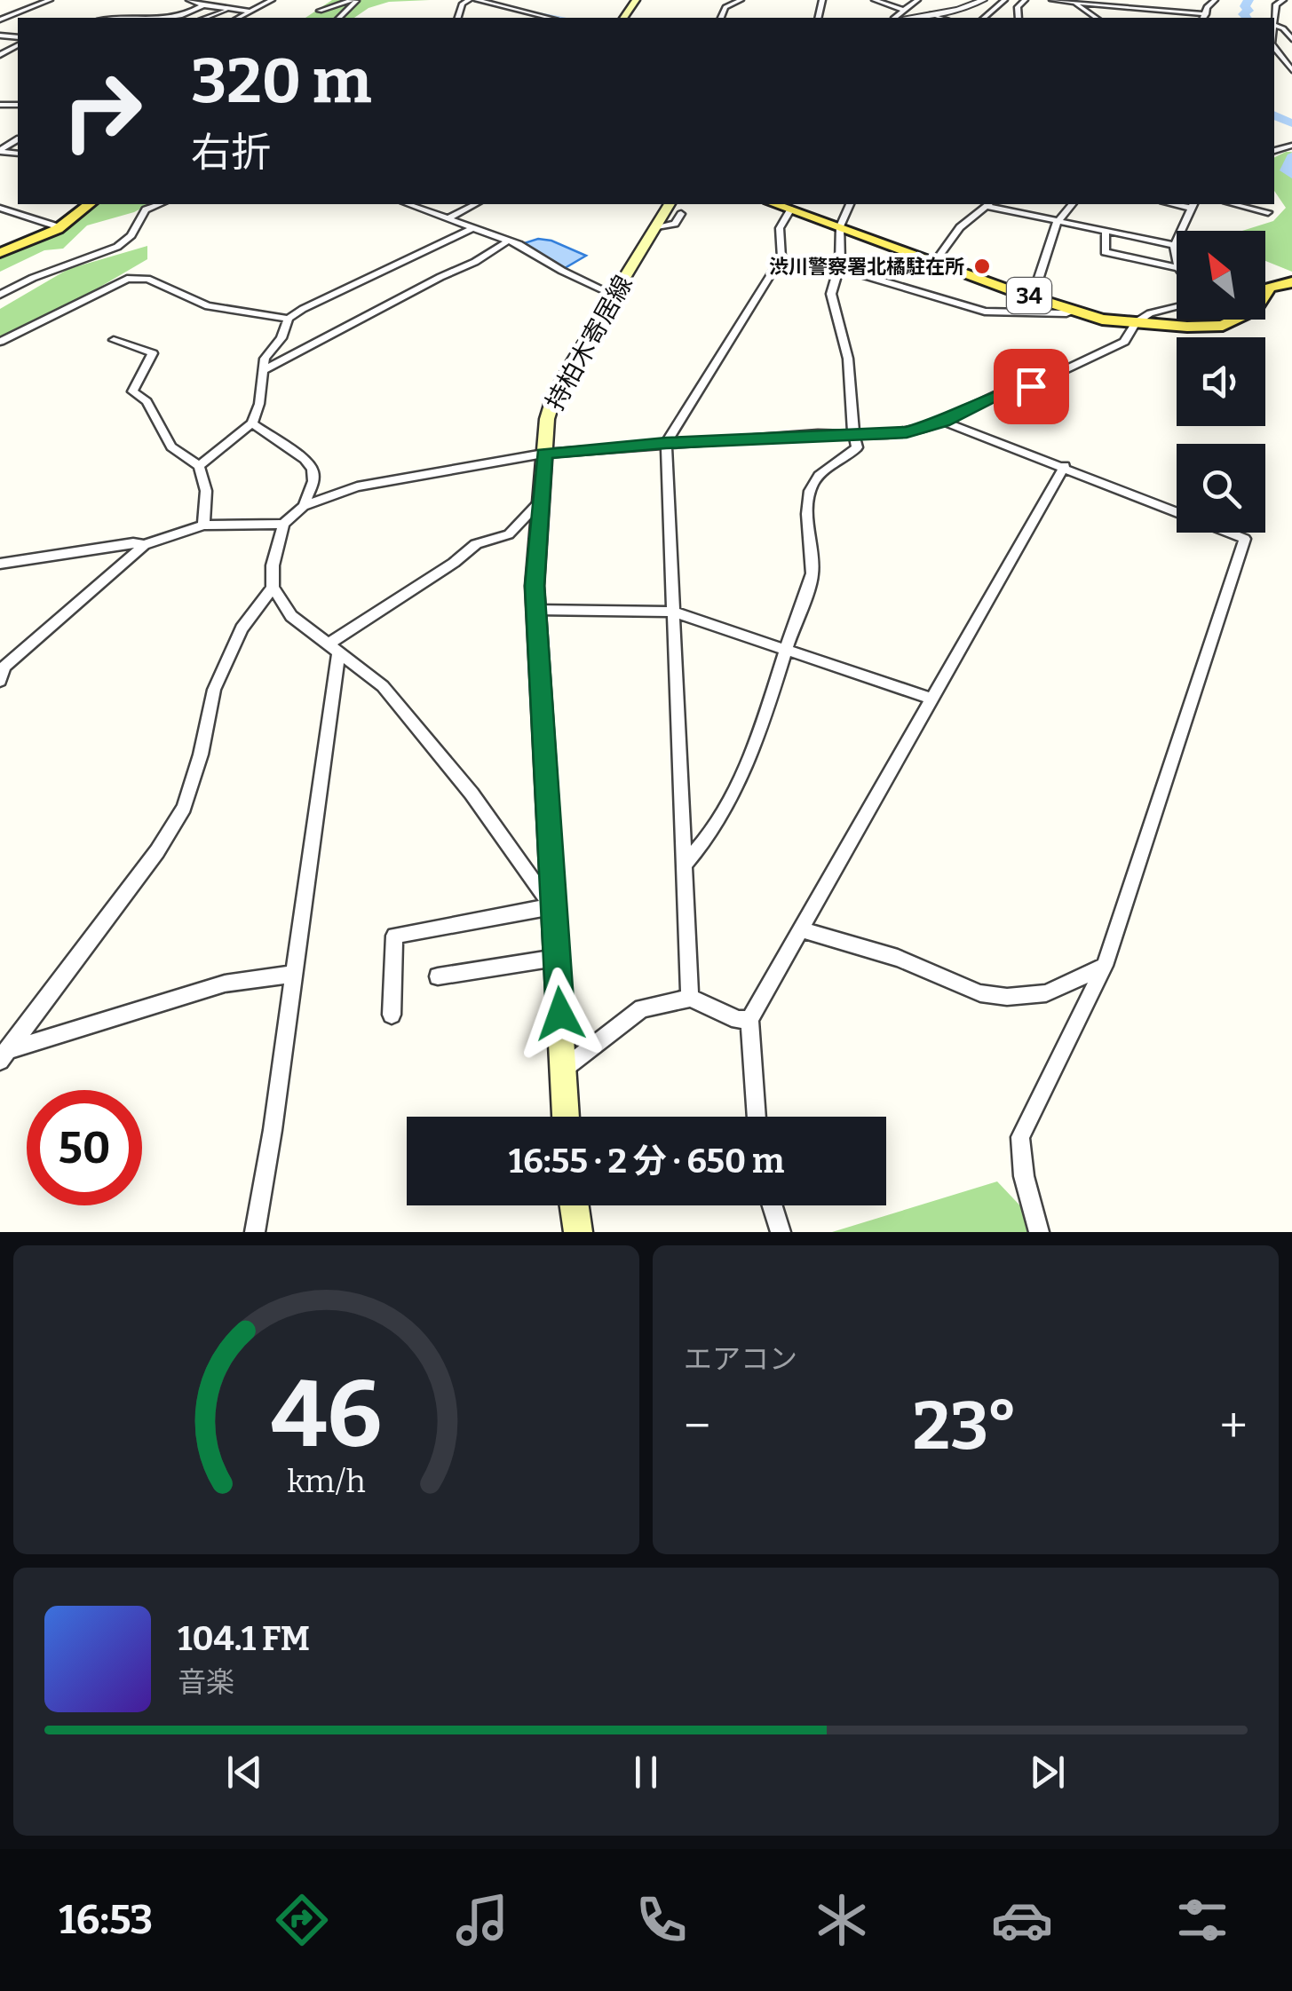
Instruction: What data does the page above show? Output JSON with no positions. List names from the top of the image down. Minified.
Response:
{"streets":{"main road":["34","持柏木寄居線"]},"places":["渋川警察署北橘駐在所"],"north":"top left","page":{"turn":["320 m","右折"],"limit":"50","trip":"16:55 · 2 分 · 650 m","tile":"エアコン","heat":["−","23°","+"],"song":["104.1 FM","音楽"],"tabs":"16:53","gauge":["46","km/h"]}}
